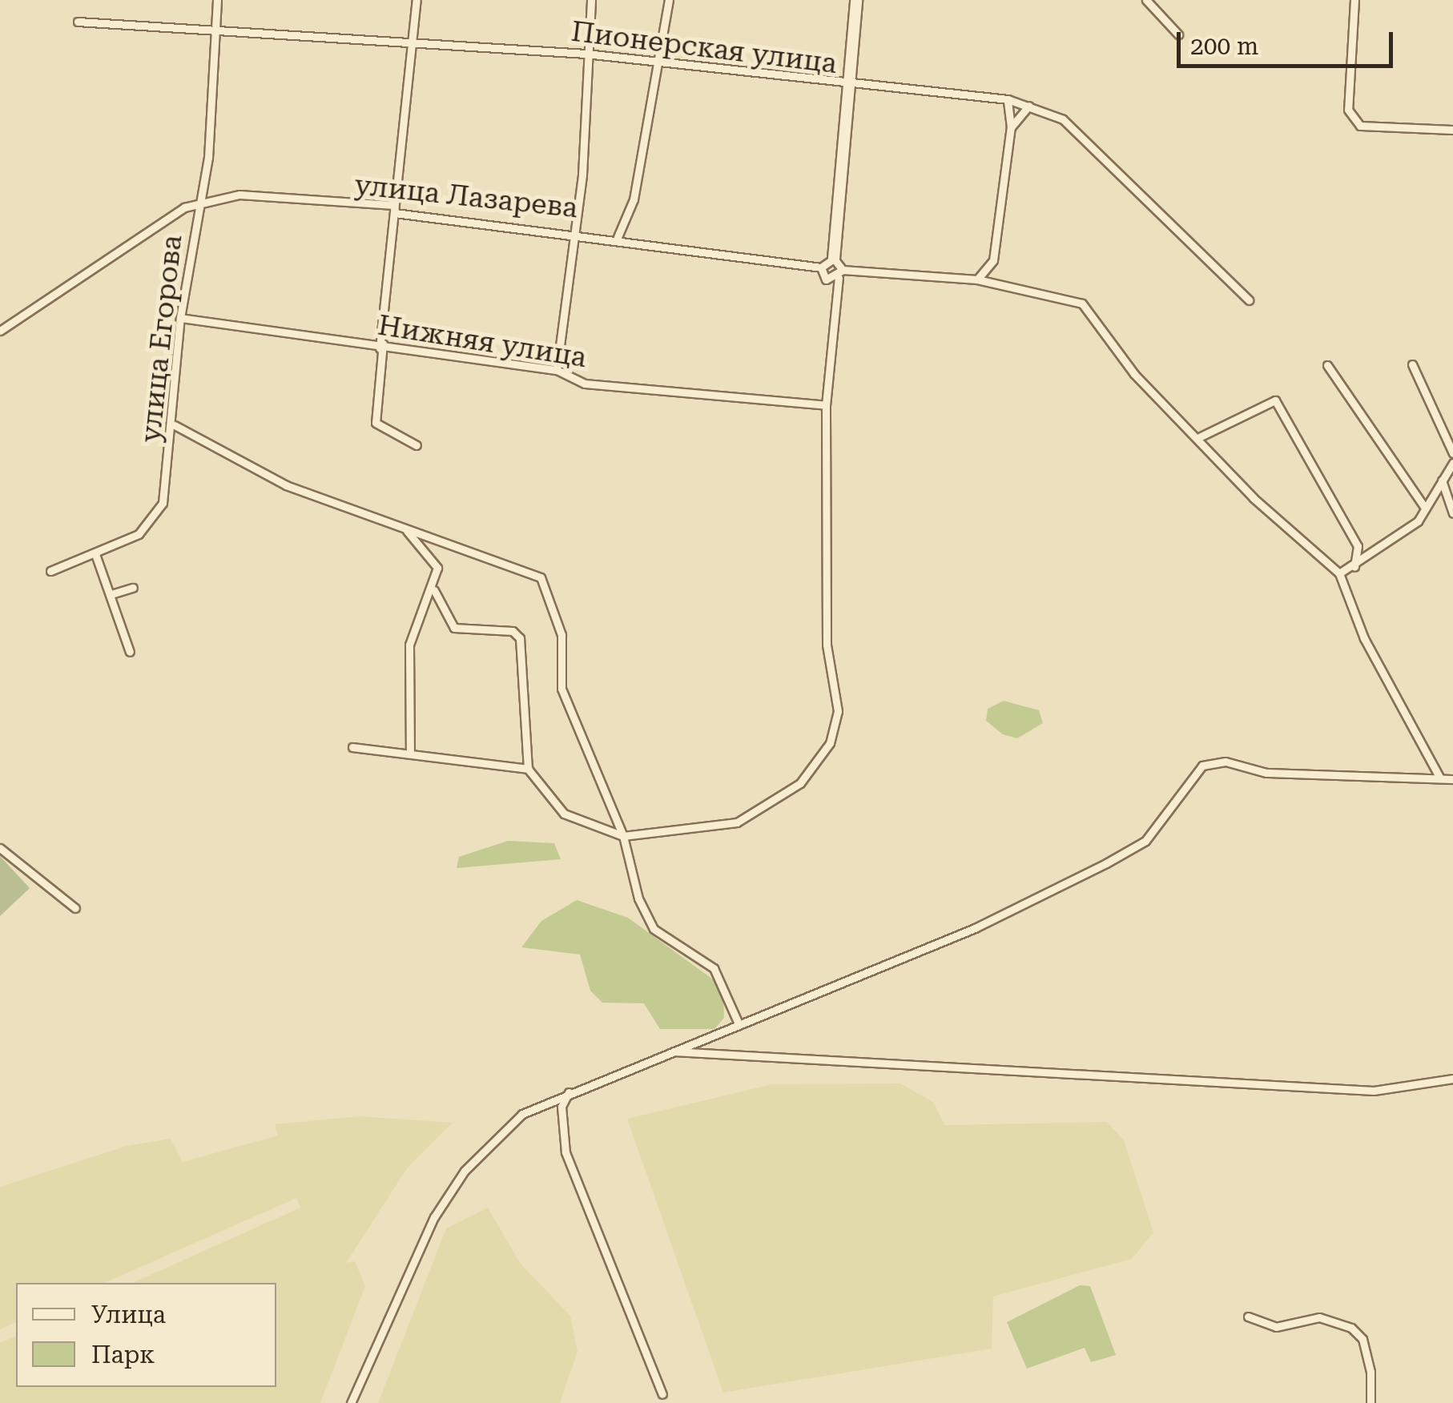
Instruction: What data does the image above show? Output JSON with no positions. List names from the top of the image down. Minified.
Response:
{"streets":{"street":["Пионерская улица","улица Лазарева","улица Егорова","Нижняя улица"]},"crossings":[["Пионерская улица","улица Егорова"],["улица Лазарева","улица Егорова"],["улица Егорова","Нижняя улица"]],"legend":["Улица","Парк"],"scale_bar":"200 m"}
